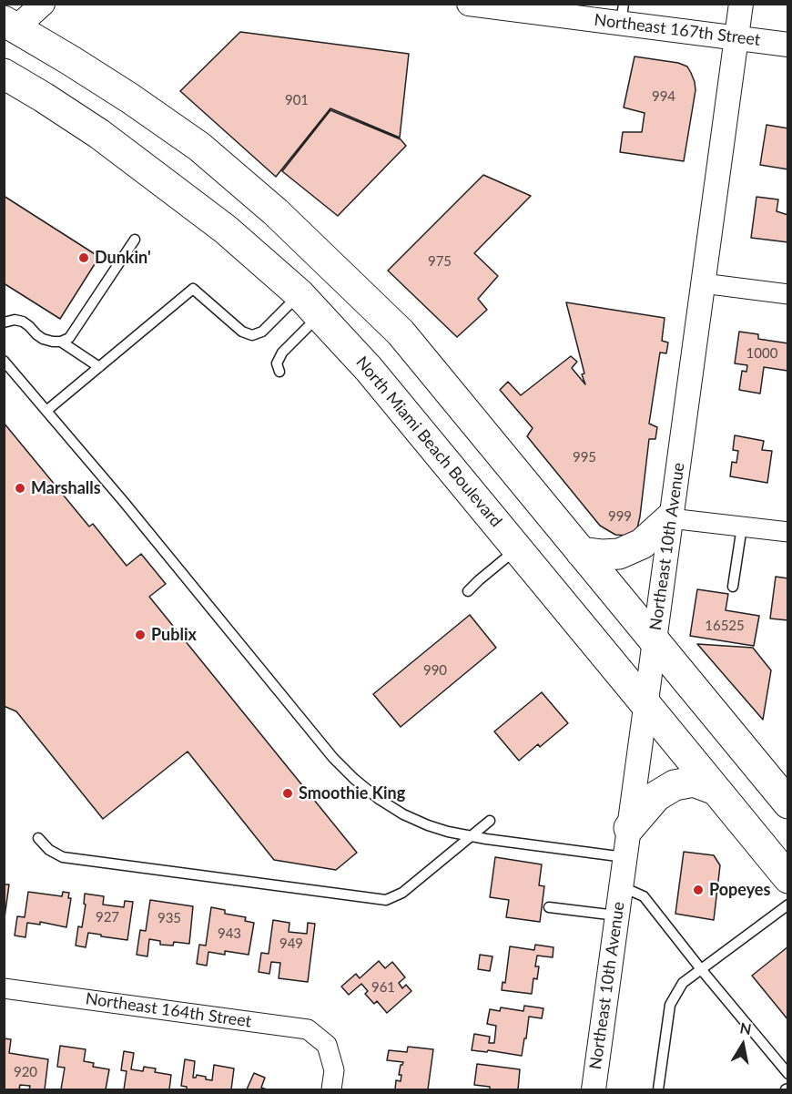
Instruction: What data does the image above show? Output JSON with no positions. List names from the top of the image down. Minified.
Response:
{"streets":{"main road":["North Miami Beach Boulevard"],"street":["Northeast 167th Street","Northeast 10th Avenue","Northeast 164th Street"]},"crossings":[["Northeast 167th Street","Northeast 10th Avenue"],["North Miami Beach Boulevard","Northeast 10th Avenue"]],"places":["Dunkin'","Marshalls","Publix","Smoothie King","Popeyes"],"house_numbers":["994","901","975","1000","995","999","16525","990","927","935","943","949","961","920"],"north":"top"}
